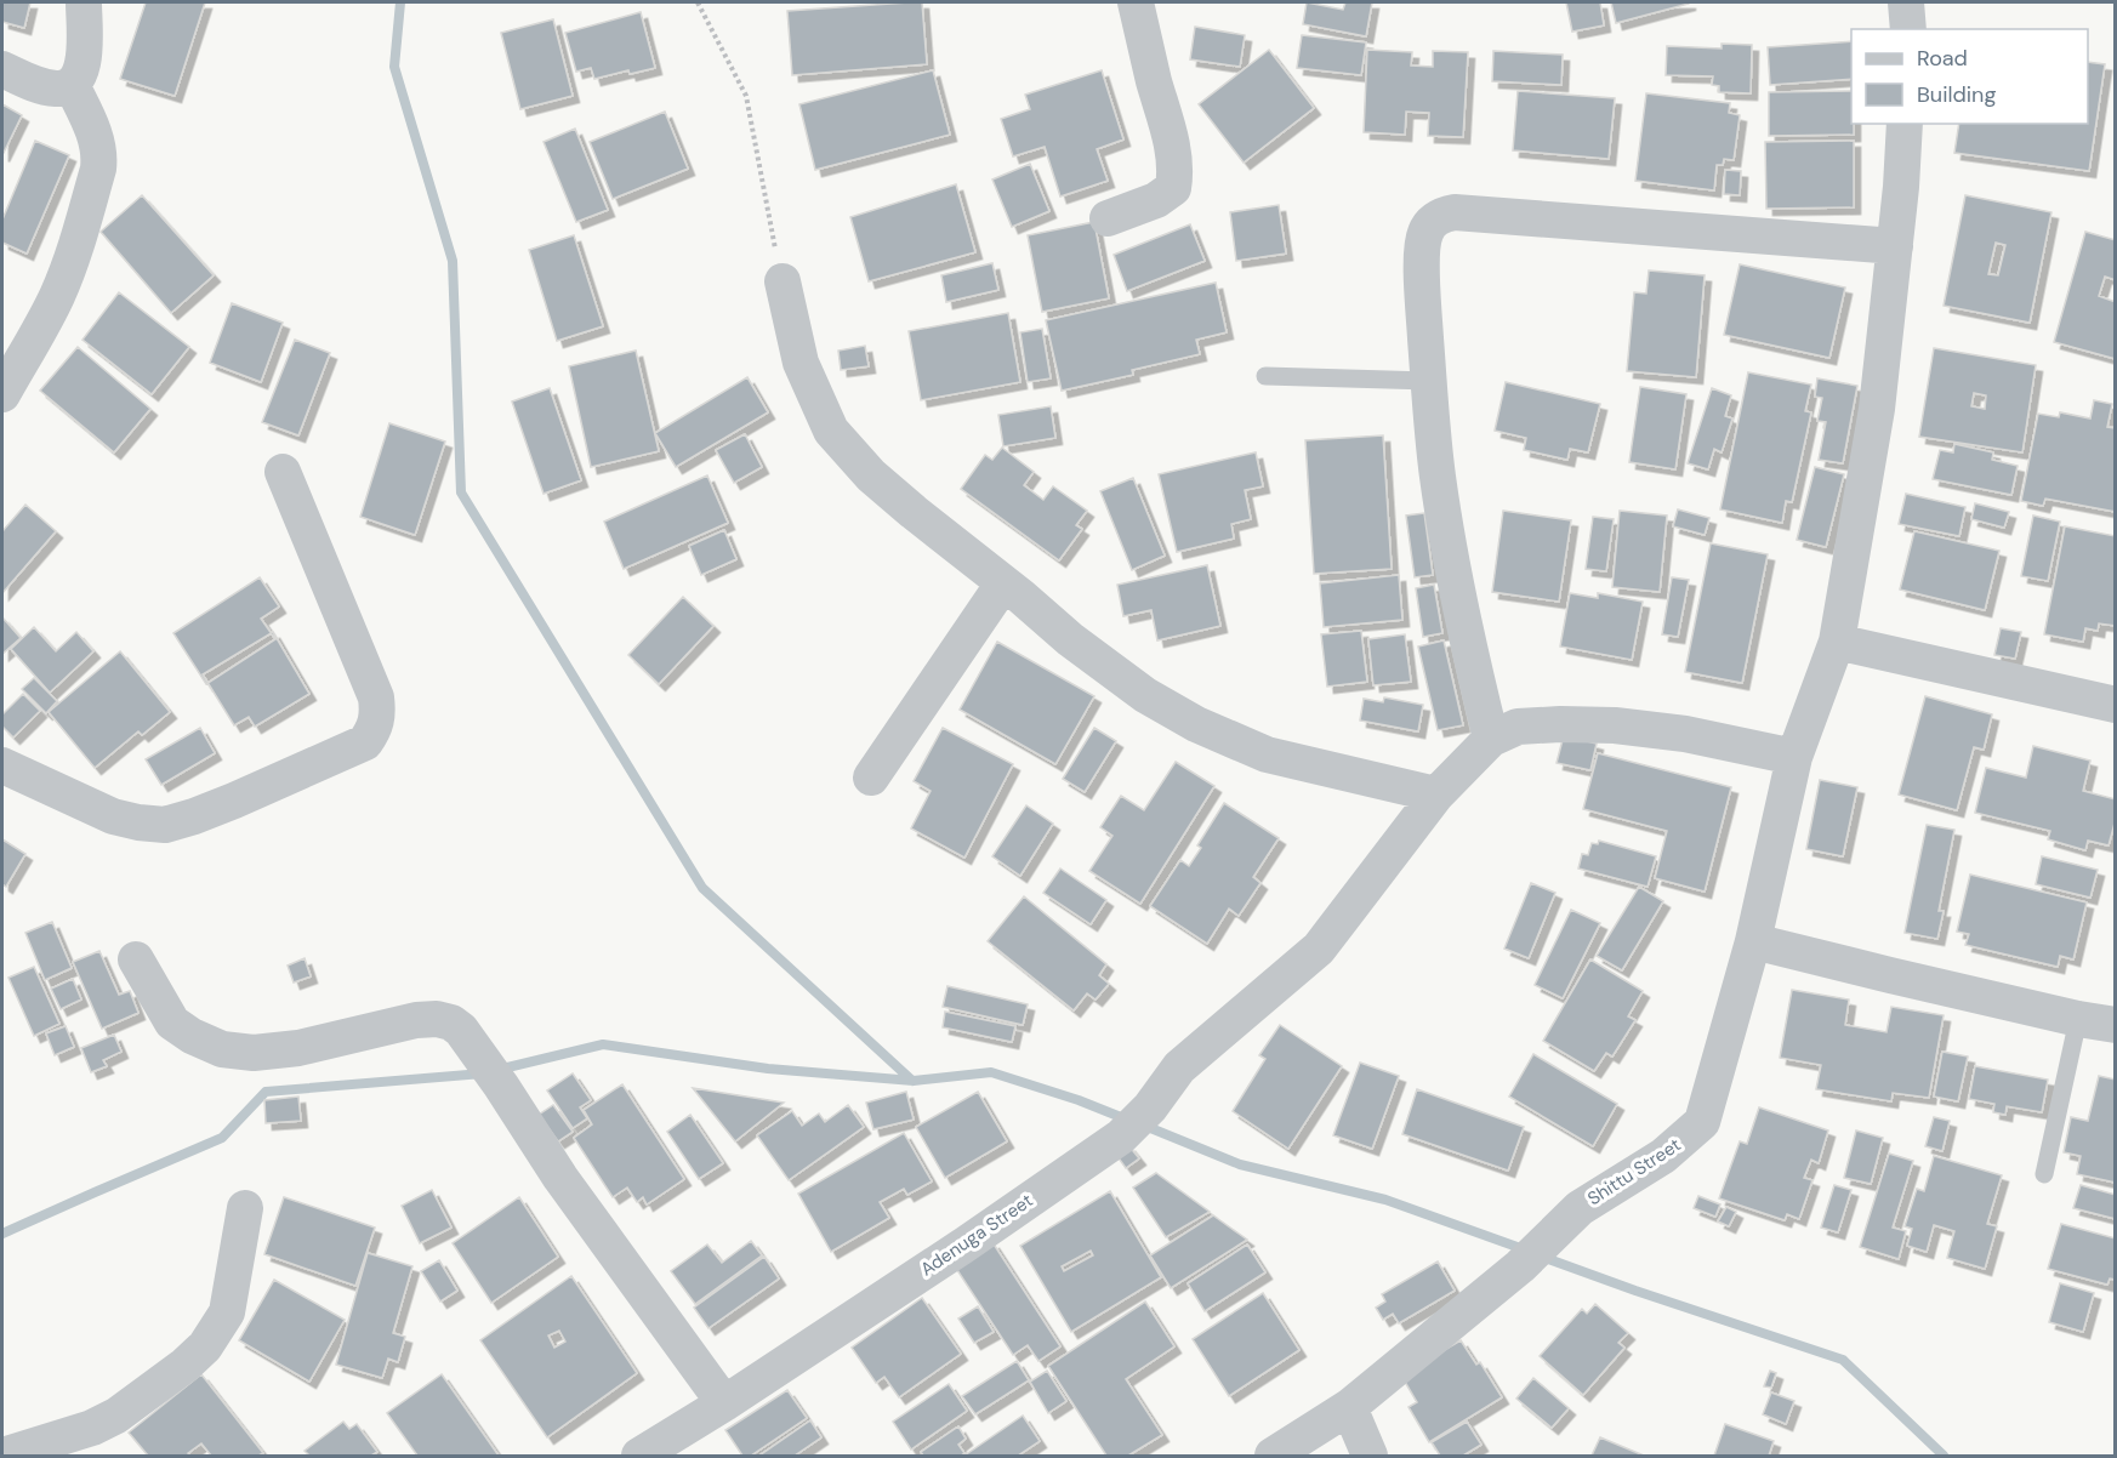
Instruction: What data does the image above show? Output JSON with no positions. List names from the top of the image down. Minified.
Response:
{"streets":{"street":["Shittu Street","Adenuga Street"]},"legend":["Road","Building"]}
